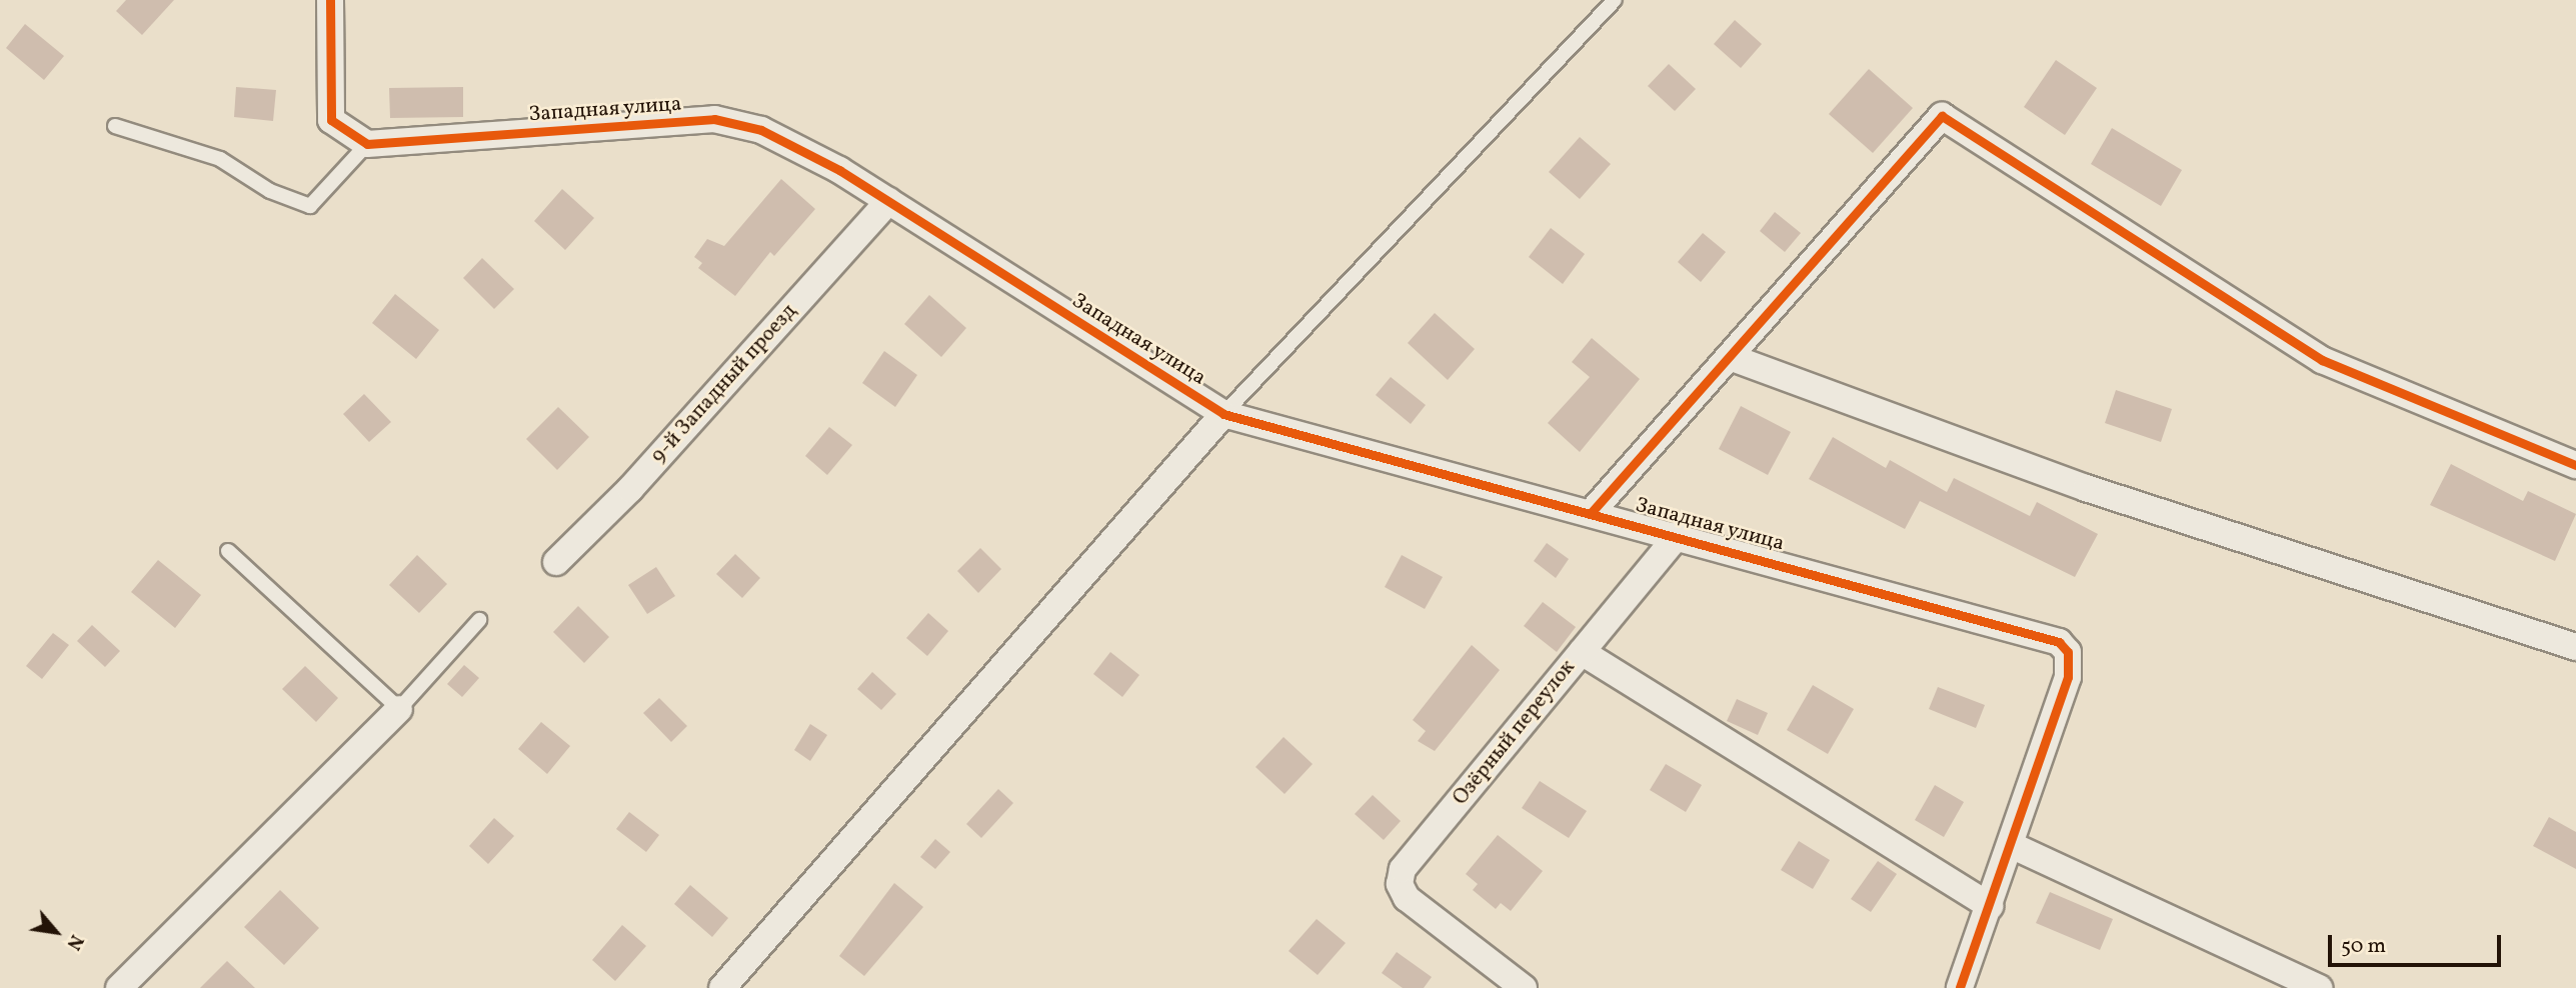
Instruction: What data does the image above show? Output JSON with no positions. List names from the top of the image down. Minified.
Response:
{"streets":{"street":["Западная улица","9-й Западный проезд","Озёрный переулок"]},"crossings":[["Западная улица","9-й Западный проезд"]],"scale_bar":"50 m","north":"bottom right"}
